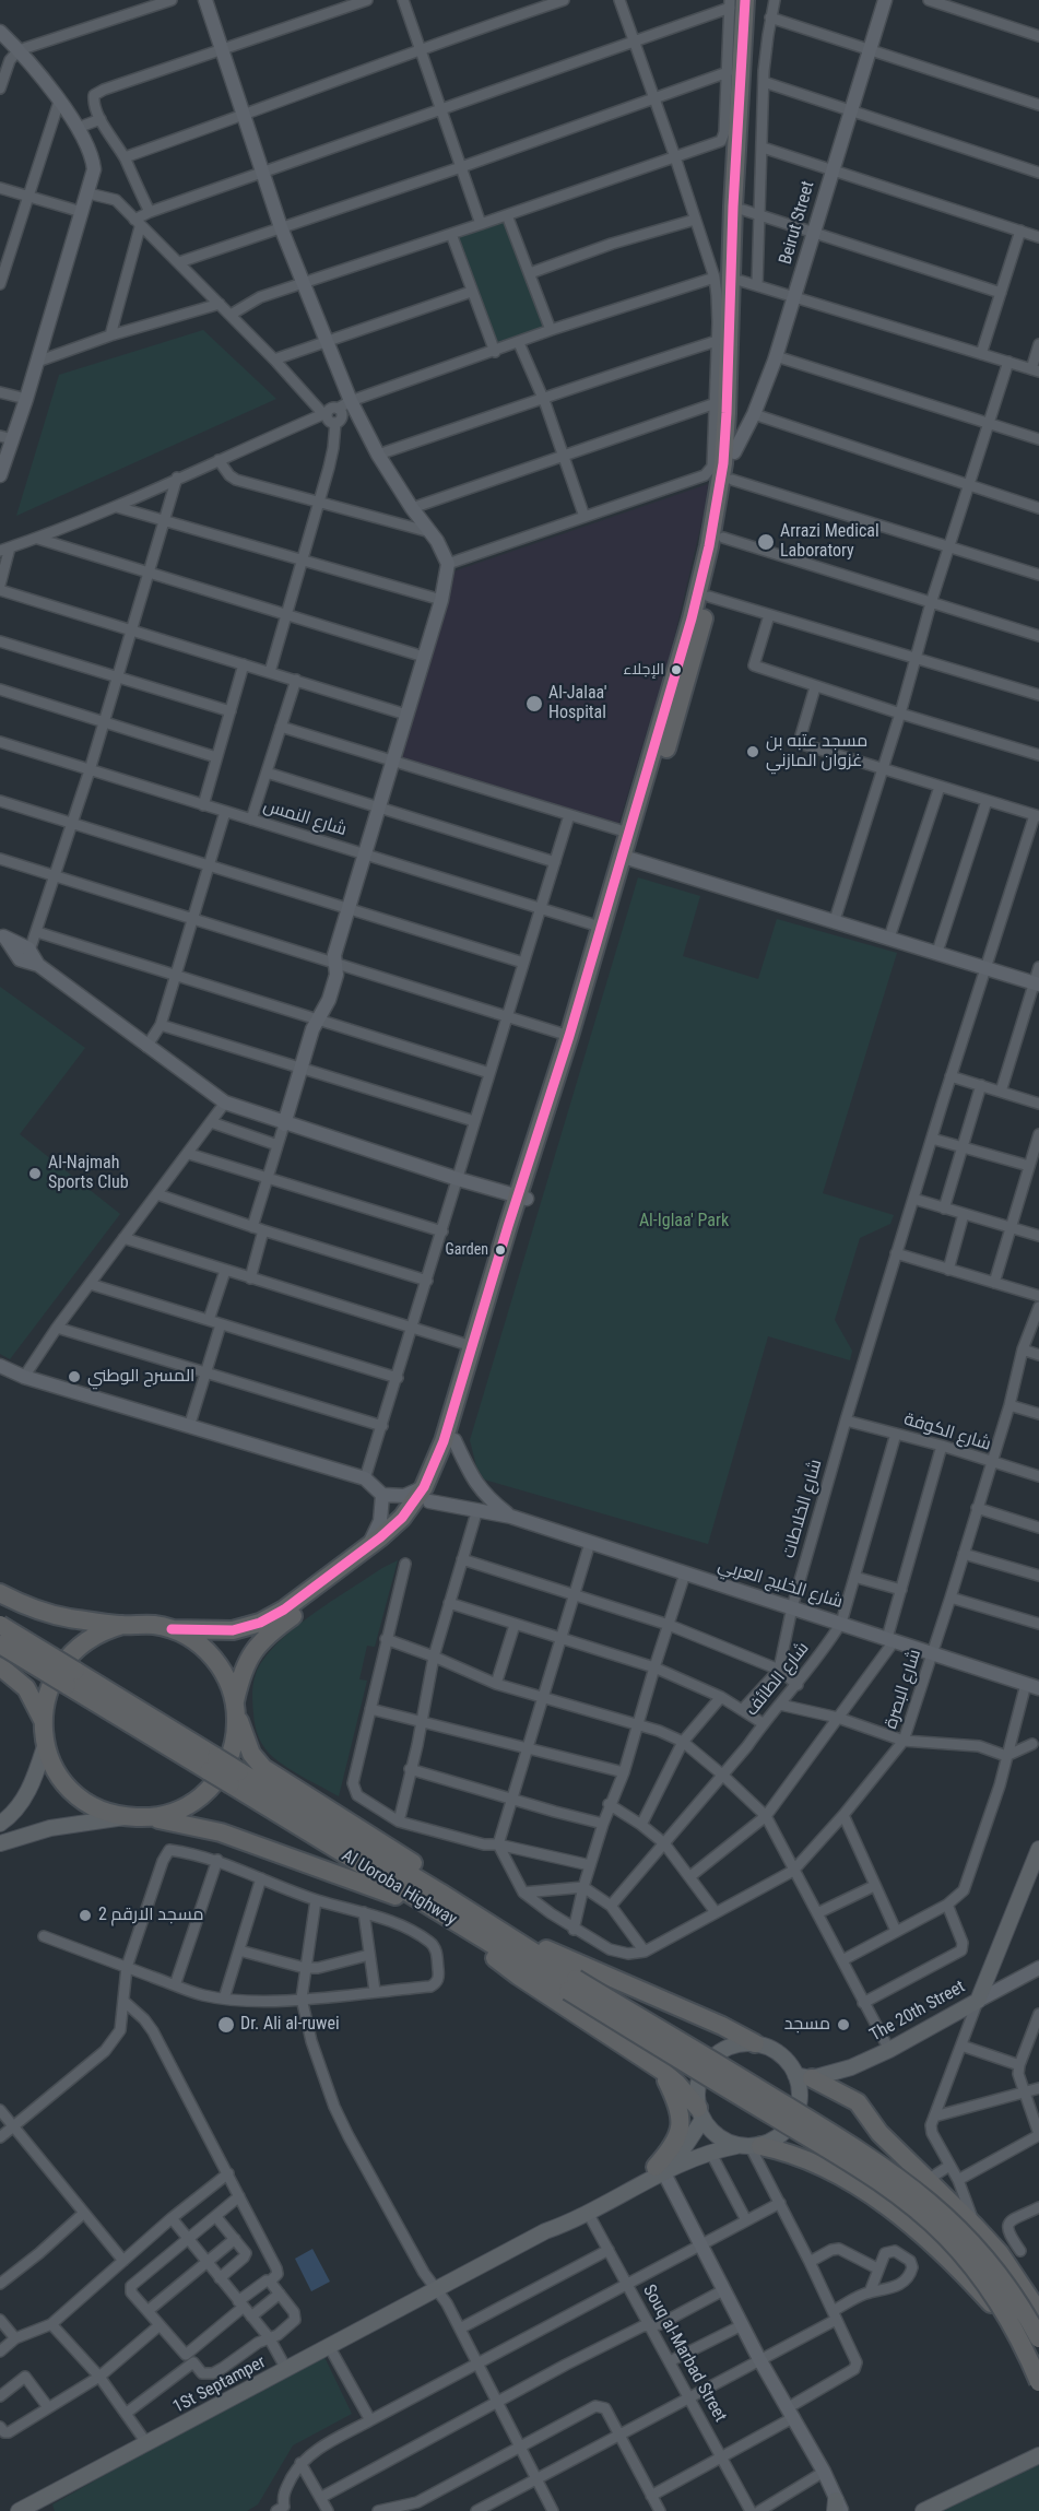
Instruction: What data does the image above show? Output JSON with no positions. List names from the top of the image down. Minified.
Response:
{"streets":{"highway":["Al Uoroba Highway"],"main road":["The 20th Street","1St Septamper"],"street":["Beirut Street","شارع النمس","شارع الكوفة","شارع الخلاطات","شارع الخليج العربي","شارع الطائف","شارع البصرة","Souq al-Marbad Street"]},"crossings":[["شارع الكوفة","شارع الخلاطات"],["شارع الكوفة","شارع الطائف"],["شارع الكوفة","شارع البصرة"],["شارع الخلاطات","شارع الخليج العربي"],["شارع الخليج العربي","شارع الطائف"],["شارع الخليج العربي","شارع البصرة"]],"parks":["Al-Iglaa' Park"],"places":["Arrazi Medical Laboratory","الإجلاء","Al-Jalaa' Hospital","مسجد عتبه بن غزوان المازني","Al-Najmah Sports Club","Garden","المسرح الوطني","مسجد الارقم 2","Dr. Ali al-ruwei","مسجد"]}
